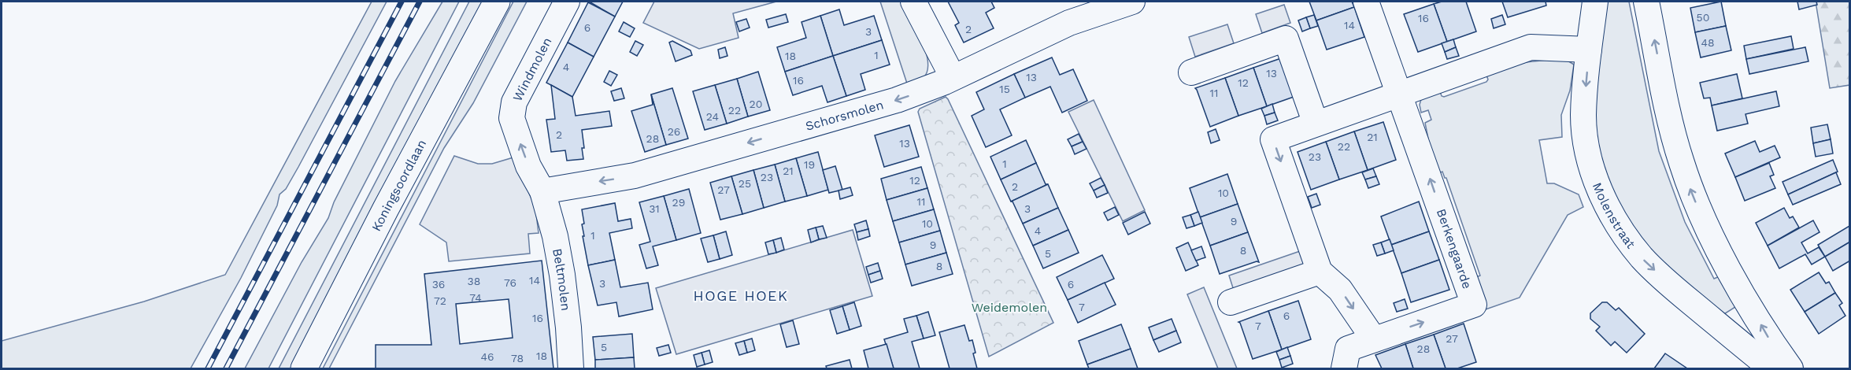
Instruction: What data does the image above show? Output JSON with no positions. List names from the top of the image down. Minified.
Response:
{"streets":{"street":["Windmolen","Schorsmolen","Koningsoordlaan","Molenstraat","Berkengaarde","Beltmolen"]},"crossings":[["Windmolen","Schorsmolen"],["Windmolen","Beltmolen"],["Schorsmolen","Beltmolen"]],"one_way":["Windmolen","Schorsmolen"],"districts":["HOGE HOEK"],"parks":["Weidemolen"],"house_numbers":["50","16","14","6","2","3","48","1","18","4","13","13","16","12","15","11","20","22","24","26","2","21","28","13","22","23","1","19","21","23","12","25","2","27","10","11","29","31","3","9","10","4","1","9","8","5","8","14","38","76","3","36","6","74","72","7","6","16","7","27","5","28","18","46","78"]}
